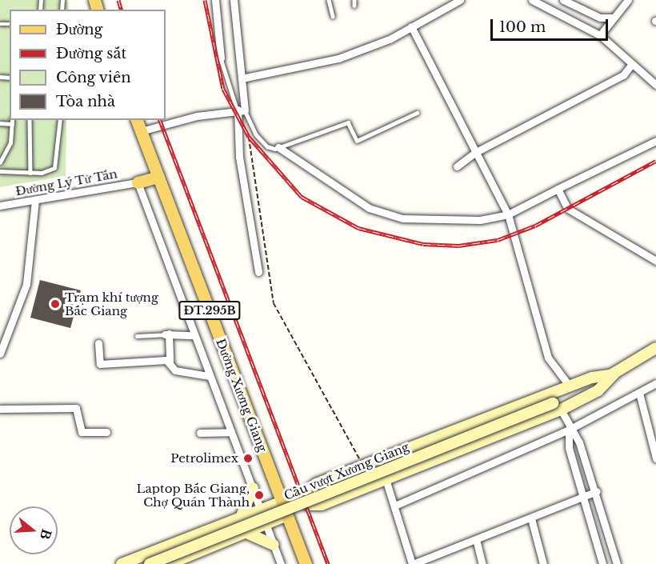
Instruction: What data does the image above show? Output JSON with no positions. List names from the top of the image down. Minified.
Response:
{"streets":{"main road":["ĐT.295B","Đường Xương Giang"],"street":["Đường Lý Tử Tấn","Cầu vượt Xương Giang"]},"crossings":[["Đường Lý Tử Tấn","Đường Xương Giang"]],"places":["Trạm khí tượng Bắc Giang","Petrolimex","Laptop Bắc Giang, Chợ Quán Thành"],"legend":["Đường","Đường sắt","Công viên","Tòa nhà"],"scale_bar":"100 m","north":"right"}
